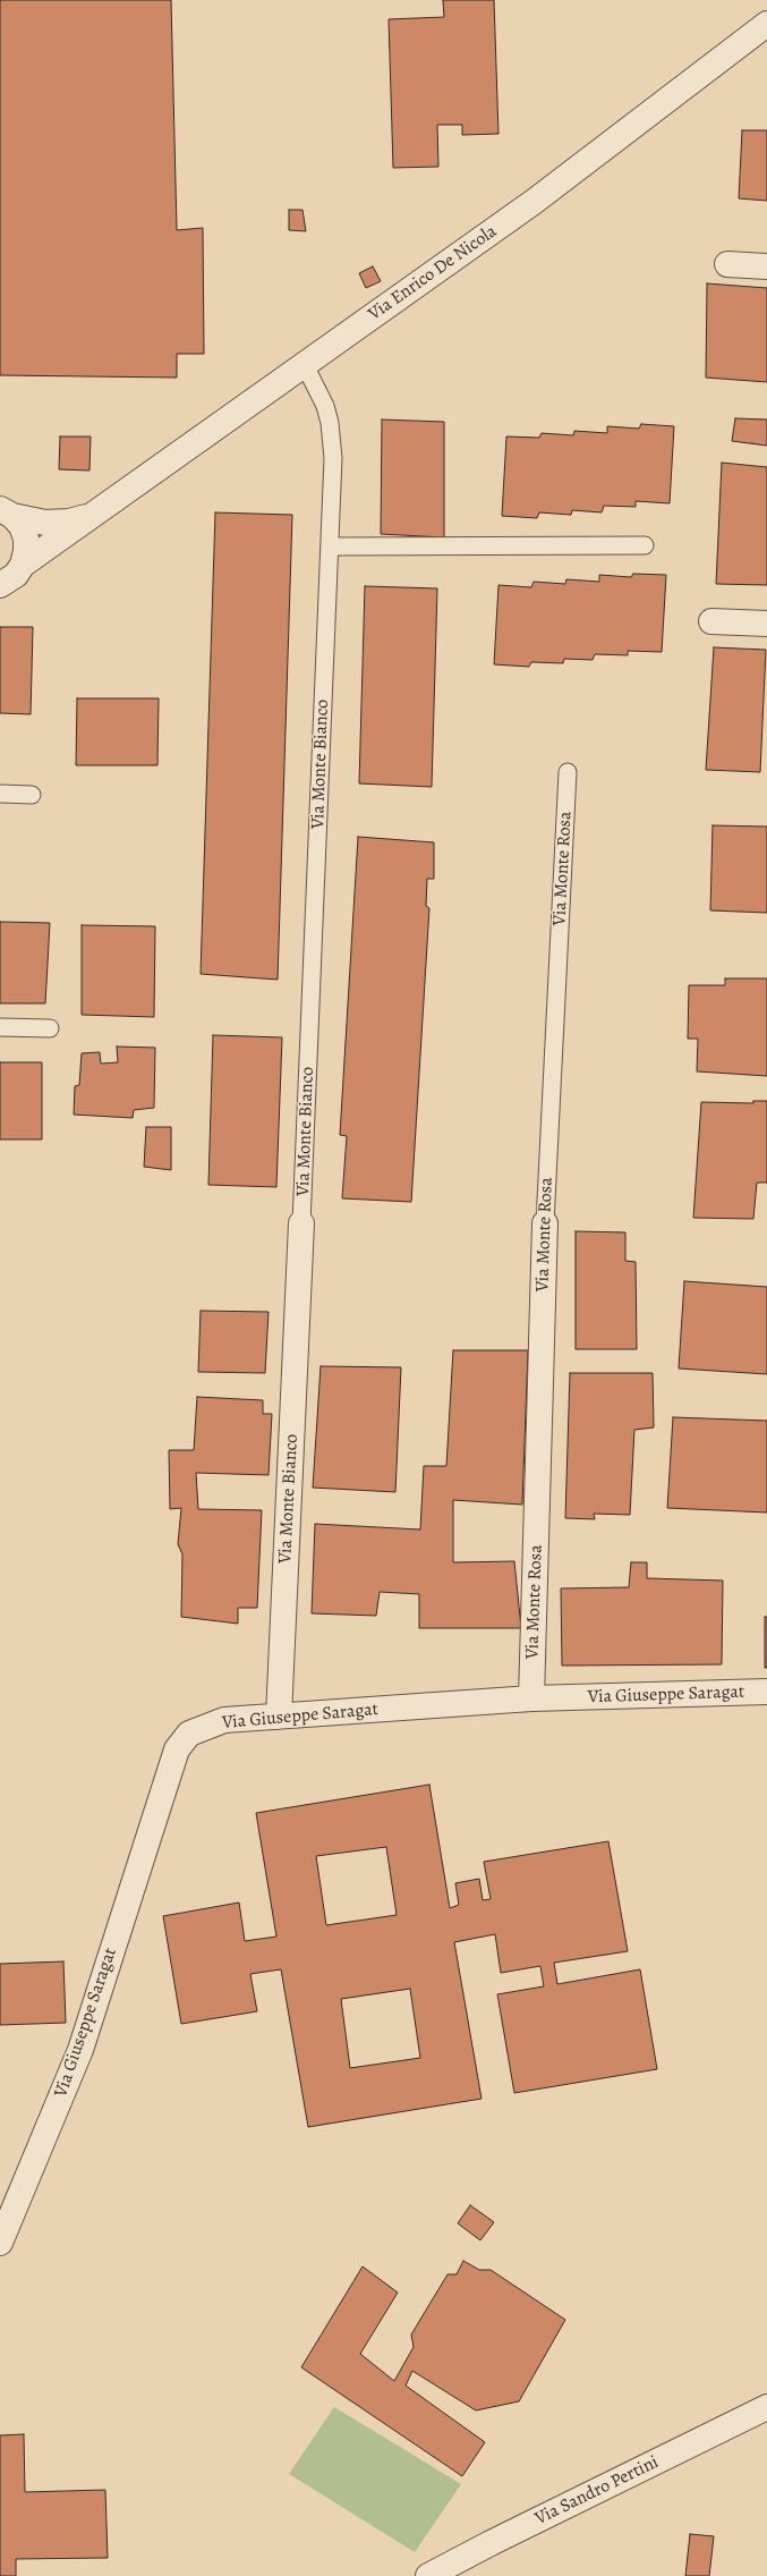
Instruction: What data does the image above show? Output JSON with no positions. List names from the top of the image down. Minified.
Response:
{"streets":{"street":["Via Enrico De Nicola","Via Monte Bianco","Via Monte Rosa","Via Giuseppe Saragat","Via Sandro Pertini"]},"crossings":[["Via Enrico De Nicola","Via Monte Bianco"],["Via Monte Bianco","Via Giuseppe Saragat"],["Via Monte Rosa","Via Giuseppe Saragat"]]}
